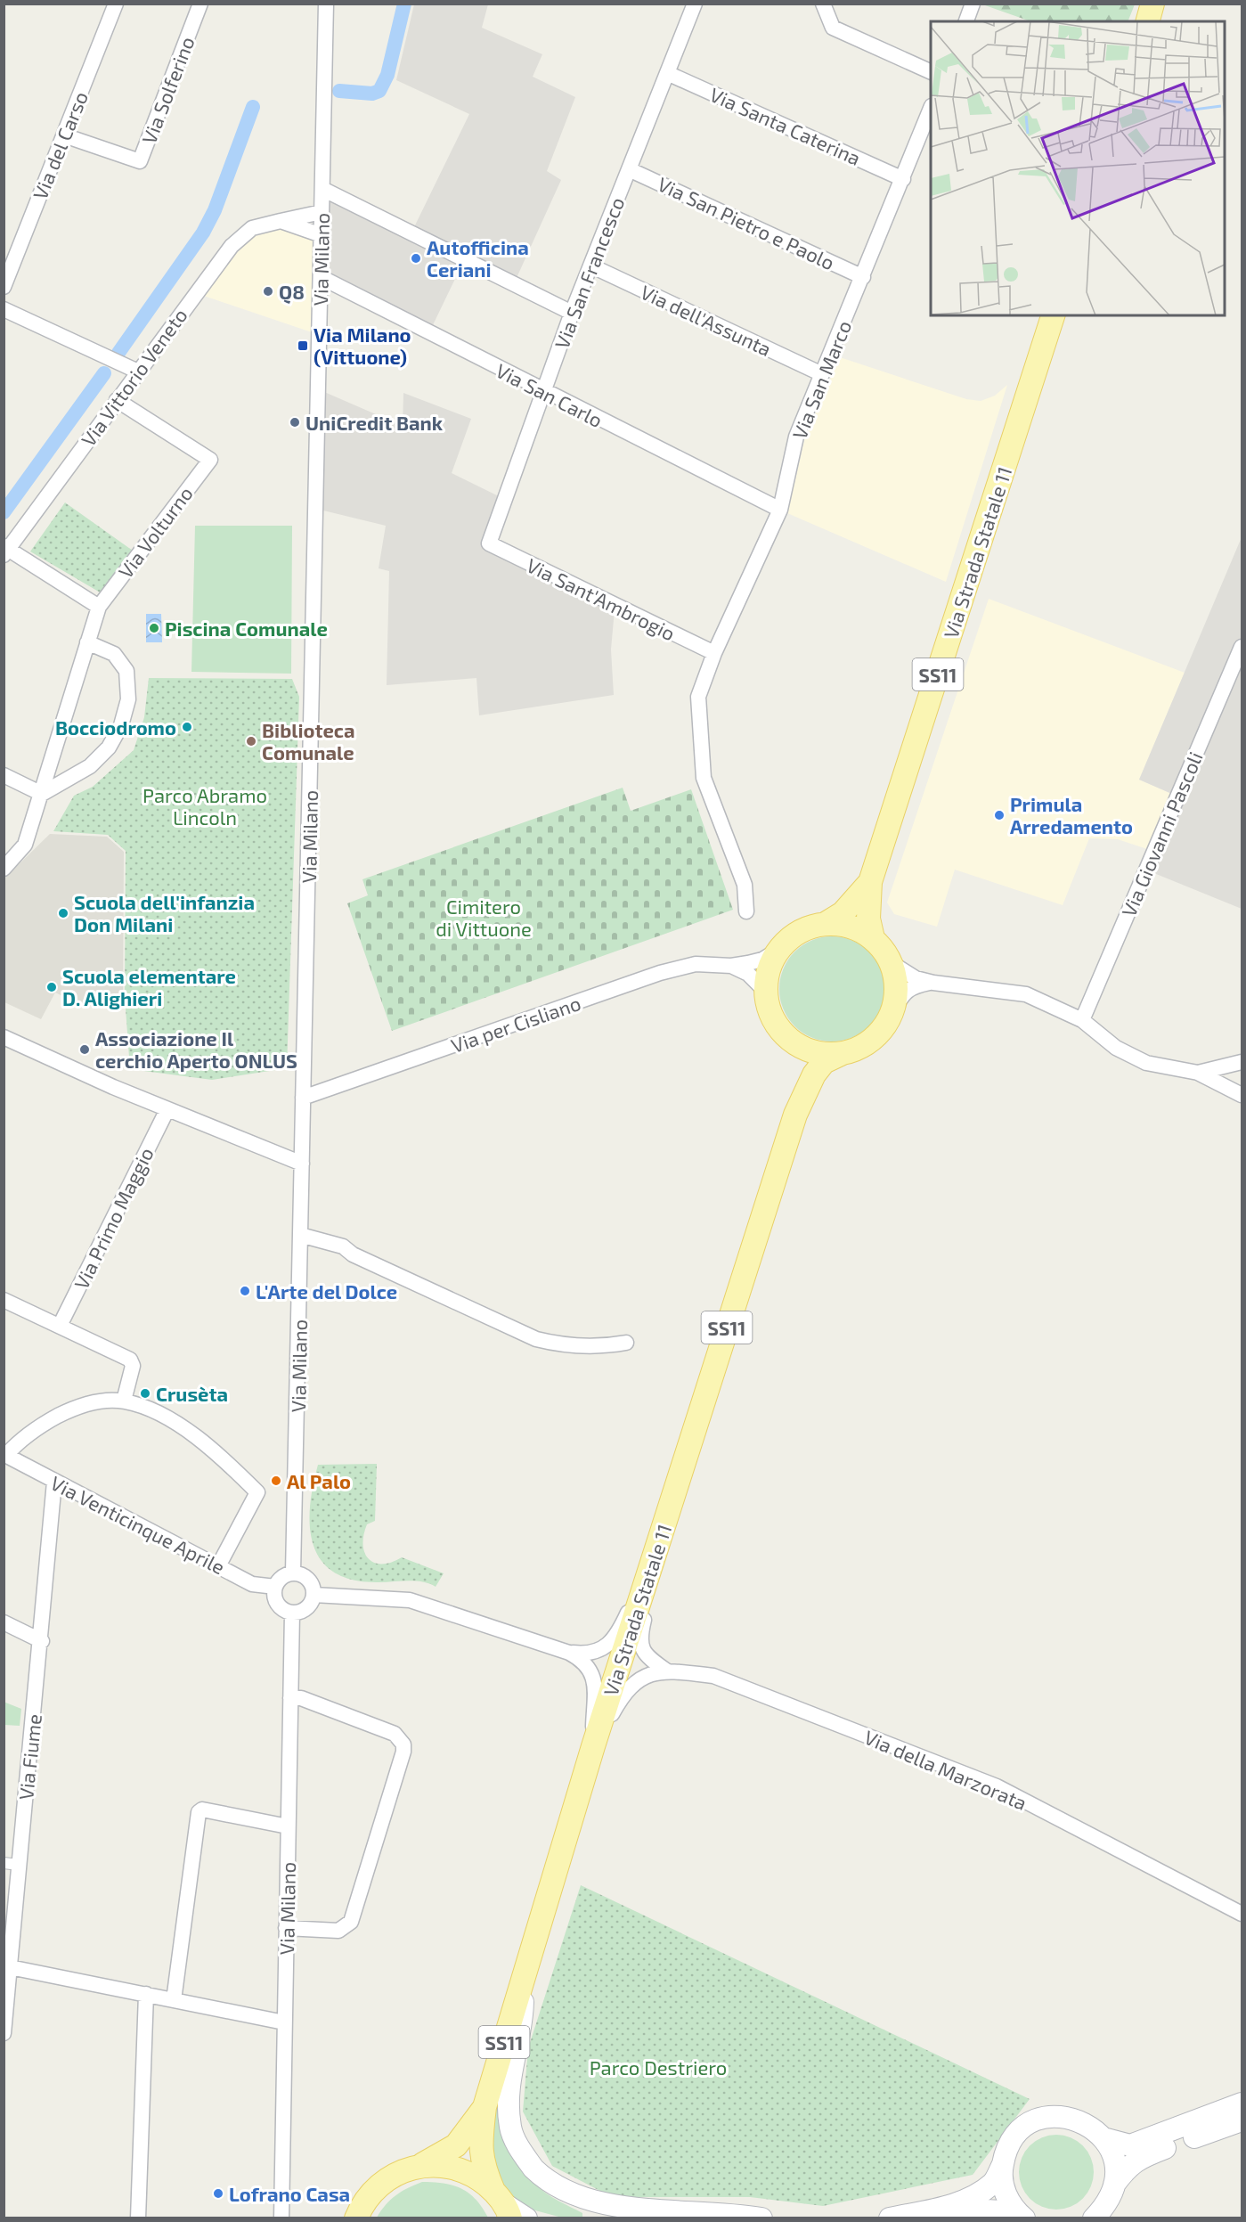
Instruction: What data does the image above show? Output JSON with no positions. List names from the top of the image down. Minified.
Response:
{"streets":{"main road":["Via Strada Statale 11","SS11"],"street":["Via Solferino","Via Santa Caterina","Via del Carso","Via San Pietro e Paolo","Via Milano","Via San Francesco","Via dell'Assunta","Via Vittorio Veneto","Via San Marco","Via San Carlo","Via Volturno","Via Sant'Ambrogio","Via Giovanni Pascoli","Via per Cisliano","Via Primo Maggio","Via Venticinque Aprile","Via Fiume","Via della Marzorata"]},"crossings":[["Via Solferino","Via del Carso"],["Via Santa Caterina","Via San Francesco"],["Via Santa Caterina","Via San Marco"],["Via San Pietro e Paolo","Via San Francesco"],["Via San Pietro e Paolo","Via San Marco"],["Via Milano","Via Vittorio Veneto"],["Via Milano","Via San Carlo"],["Via Milano","Via per Cisliano"],["Via Milano","Via Venticinque Aprile"],["Via San Francesco","Via dell'Assunta"],["Via San Francesco","Via San Carlo"],["Via San Francesco","Via Sant'Ambrogio"],["Via dell'Assunta","Via San Marco"],["Via Vittorio Veneto","Via Volturno"],["Via San Marco","Via San Carlo"],["Via San Marco","Via Sant'Ambrogio"],["Via Strada Statale 11","Via per Cisliano"],["Via Strada Statale 11","Via della Marzorata"],["Via Venticinque Aprile","Via Fiume"]],"parks":["Parco Abramo Lincoln","Cimitero di Vittuone","Parco Destriero"],"places":{"other":["Autofficina Ceriani","Q8","UniCredit Bank","Piscina Comunale","Bocciodromo","Biblioteca Comunale","Primula Arredamento","Scuola dell'infanzia Don Milani","Scuola elementare D. Alighieri","Associazione Il cerchio Aperto ONLUS","L'Arte del Dolce","Crusèta","Al Palo","Lofrano Casa"],"transit":["Via Milano (Vittuone)"]}}
